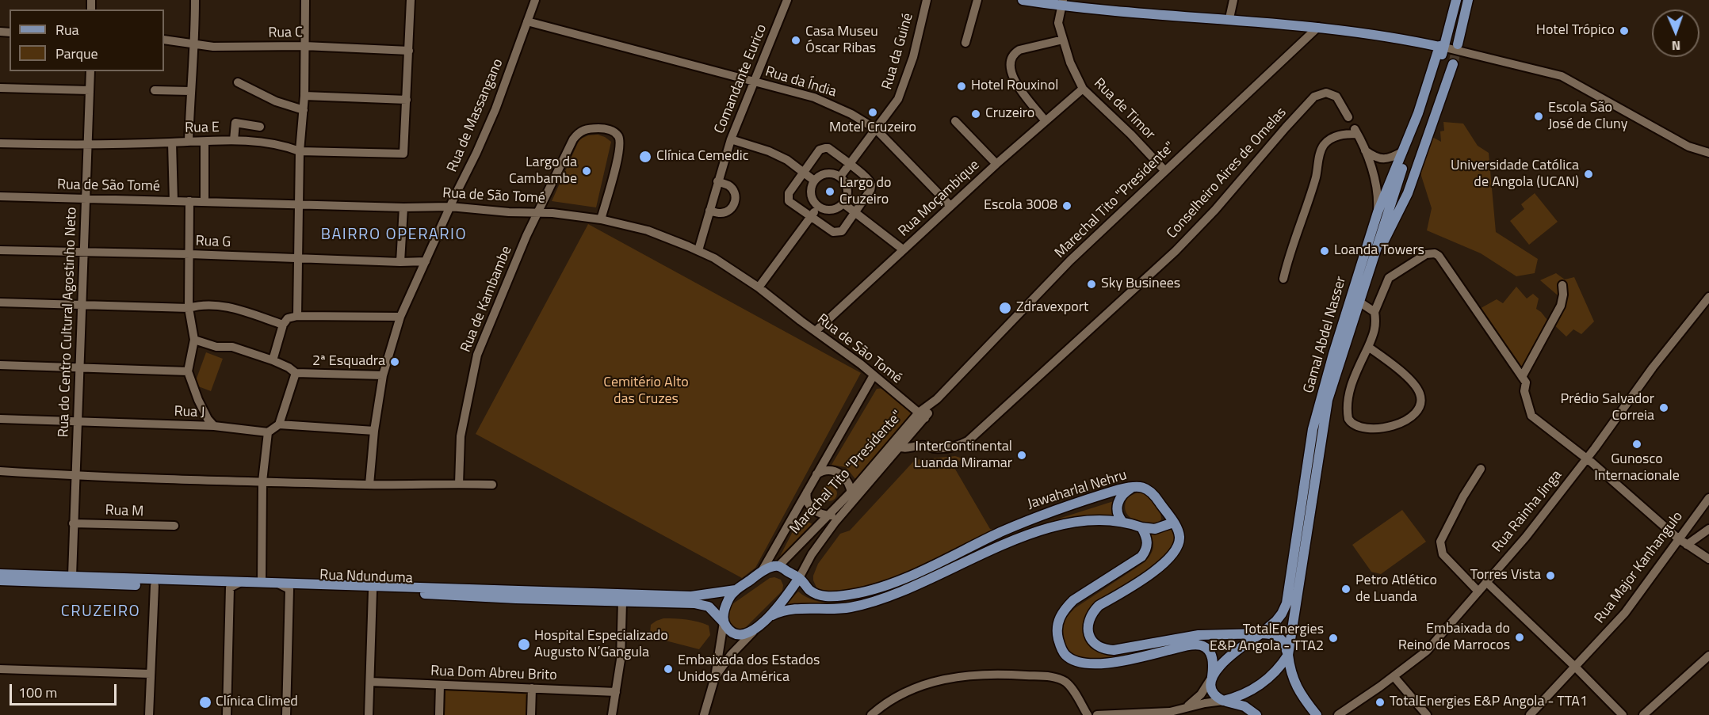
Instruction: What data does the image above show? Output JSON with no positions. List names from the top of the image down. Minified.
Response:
{"streets":{"main road":["Gamal Abdel Nasser","Jawaharlal Nehru","Rua Ndunduma"],"street":["Rua C","Rua da Guiné","Comandante Eurico","Rua da Índia","Rua de Timor","Rua de Massangano","Rua E","Conselheiro Aires de Omelas","Rua de São Tomé","Rua Moçambique","Marechal Tito \"Presidente\"","Rua G","Rua de Kambambe","Rua do Centro Cultural Agostinho Neto","Rua J","Rua M","Rua Rainha Jinga","Rua Major Kanhangulo","Rua Dom Abreu Brito"]},"crossings":[["Rua da Guiné","Rua da Índia"],["Comandante Eurico","Rua da Índia"],["Comandante Eurico","Rua de São Tomé"],["Rua da Índia","Rua de Massangano"],["Rua da Índia","Rua Moçambique"],["Rua de Timor","Rua Moçambique"],["Rua de Timor","Marechal Tito \"Presidente\""],["Rua de Massangano","Rua de São Tomé"],["Rua de Massangano","Rua G"],["Rua E","Rua do Centro Cultural Agostinho Neto"],["Conselheiro Aires de Omelas","Marechal Tito \"Presidente\""],["Rua de São Tomé","Rua Moçambique"],["Rua de São Tomé","Marechal Tito \"Presidente\""],["Rua de São Tomé","Rua de Kambambe"],["Rua de São Tomé","Rua do Centro Cultural Agostinho Neto"],["Marechal Tito \"Presidente\"","Jawaharlal Nehru"],["Rua G","Rua do Centro Cultural Agostinho Neto"],["Rua do Centro Cultural Agostinho Neto","Rua J"],["Rua do Centro Cultural Agostinho Neto","Rua M"],["Rua do Centro Cultural Agostinho Neto","Rua Ndunduma"],["Gamal Abdel Nasser","Jawaharlal Nehru"]],"districts":["BAIRRO OPERARIO","CRUZEIRO"],"parks":["Cemitério Alto das Cruzes"],"places":["Hotel Trópico","Casa Museu Óscar Ribas","Hotel Rouxinol","Motel Cruzeiro","Cruzeiro","Escola São José de Cluny","Clínica Cemedic","Largo da Cambambe","Universidade Católica de Angola (UCAN)","Largo do Cruzeiro","Escola 3008","Loanda Towers","Sky Businees","Zdravexport","2ª Esquadra","Prédio Salvador Correia","Gunosco Internacionale","InterContinental Luanda Miramar","Torres Vista","Petro Atlético de Luanda","Embaixada do Reino de Marrocos","TotalEnergies E&P Angola - TTA2","Hospital Especializado Augusto N’Gangula","Embaixada dos Estados Unidos da América","Clínica Climed","TotalEnergies E&P Angola - TTA1"],"legend":["Rua","Parque"],"scale_bar":"100 m","north":"bottom"}
